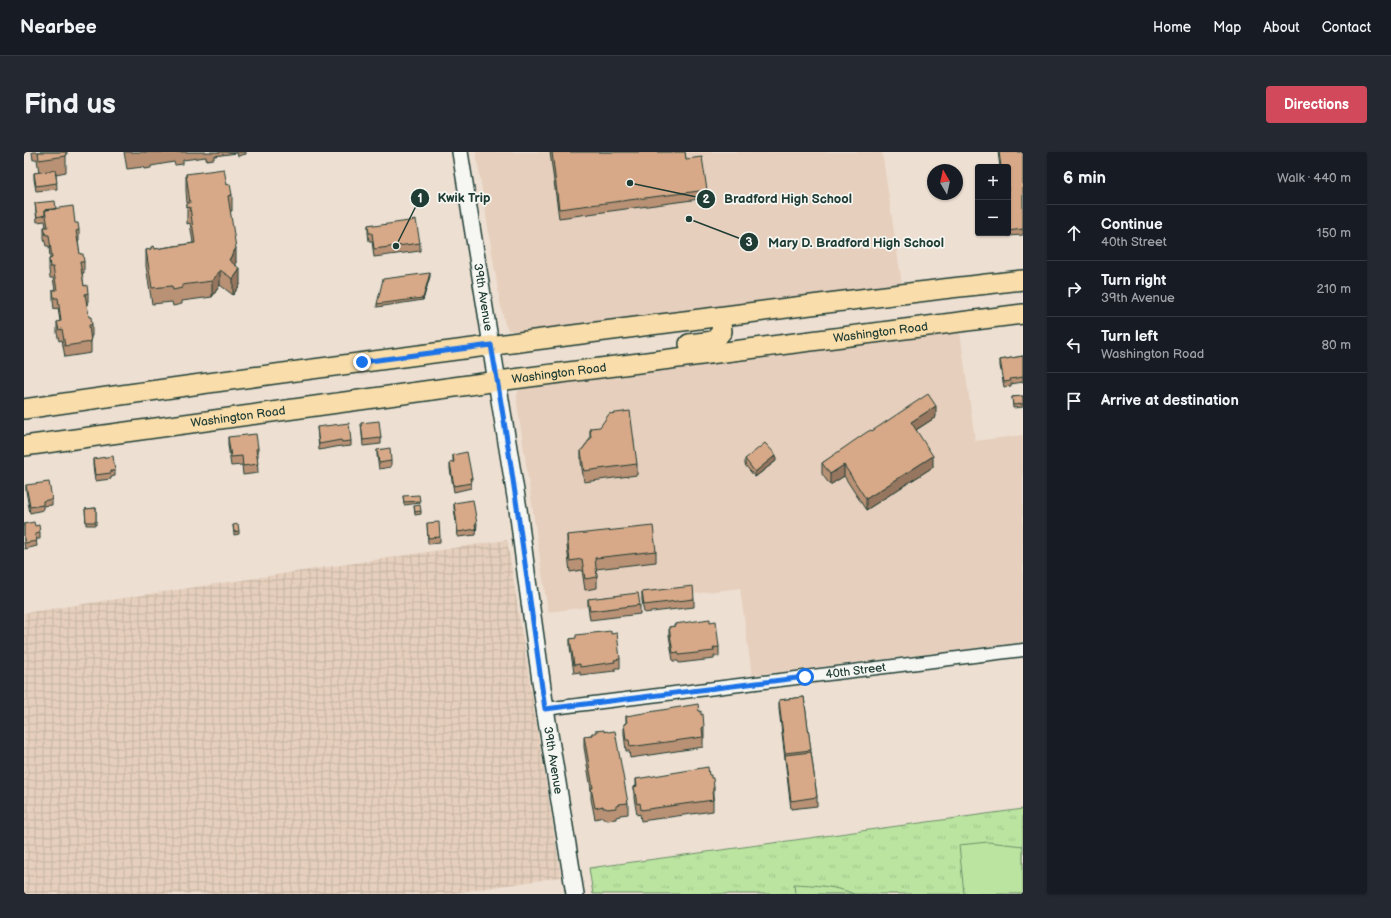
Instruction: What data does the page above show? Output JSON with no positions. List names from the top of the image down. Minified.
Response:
{"streets":{"main road":["39th Avenue","Washington Road"],"street":["40th Street"]},"crossings":[["39th Avenue","Washington Road"],["39th Avenue","40th Street"]],"places":["Bradford High School","Mary D. Bradford High School","Kwik Trip"],"north":"top","page":{"header":"Nearbee","nav":["Home","Map","About","Contact"],"buttons":"Directions","title":"Find us","heading":["6 min","Walk · 440 m"],"map_buttons":["+","−"],"list":[["Continue","40th Street","150 m"],["Turn right","39th Avenue","210 m"],["Turn left","Washington Road","80 m"],"Arrive at destination"]}}
